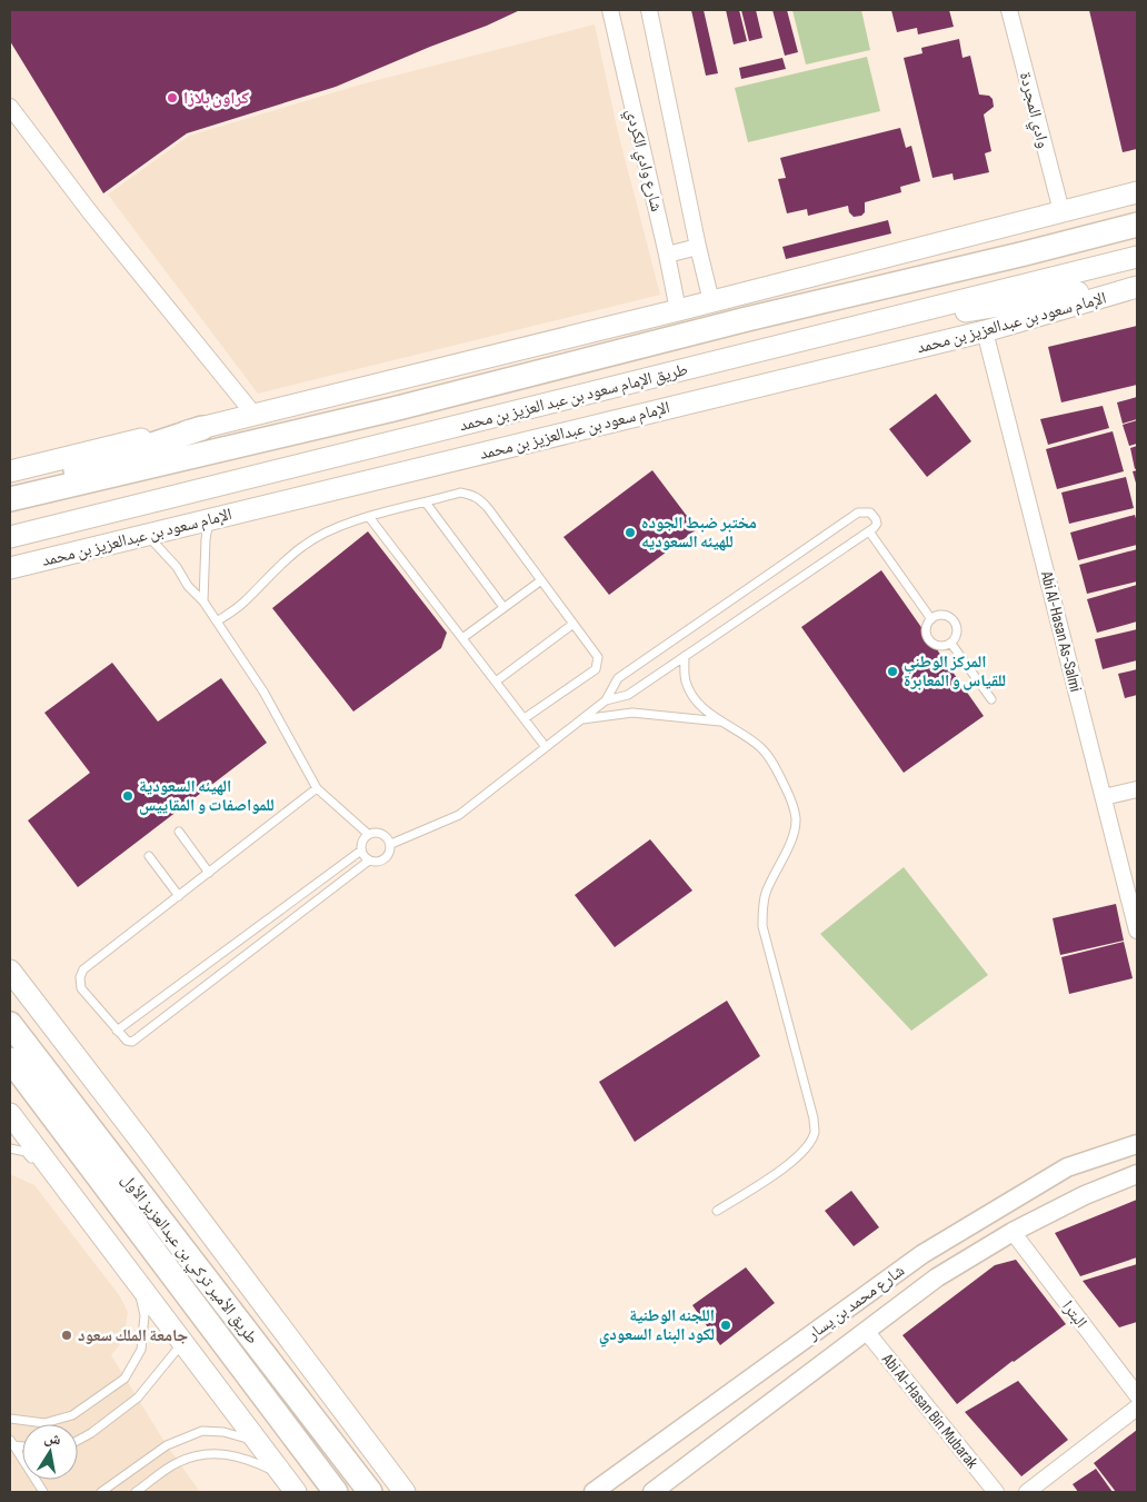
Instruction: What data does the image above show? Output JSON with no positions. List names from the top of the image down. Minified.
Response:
{"streets":{"main road":["الإمام سعود بن عبدالعزيز بن محمد","طريق الإمام سعود بن عبد العزيز بن محمد","طريق الأمير تركي بن عبدالعزيز الأول"],"street":["وادي المجردة","شارع وادي الكردي","Abi Al-Hasan As-Salmi","شارع محمد بن يسار","البترا","Abi Al-Hasan Bin Mubarak"]},"crossings":[["الإمام سعود بن عبدالعزيز بن محمد","Abi Al-Hasan As-Salmi"],["شارع محمد بن يسار","البترا"],["شارع محمد بن يسار","Abi Al-Hasan Bin Mubarak"]],"places":["كراون بلازا","مختبر ضبط الجوده للهيئه السعوديه","المركز الوطني للقياس و المعابرة","الهيئه السعودية للمواصفات و المقاييس","اللجنه الوطنية لكود البناء السعودي","جامعة الملك سعود"],"north":"top"}
